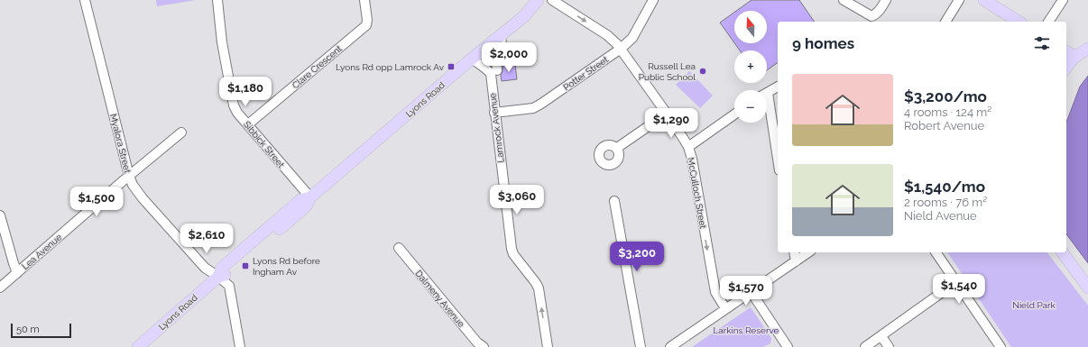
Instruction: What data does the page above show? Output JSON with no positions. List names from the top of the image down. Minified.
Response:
{"streets":{"main road":["Lyons Road"],"street":["Clare Crescent","Potter Street","Lamrock Avenue","Myalora Street","Sibbick Street","McCulloch Street","Lea Avenue","Dalmeny Avenue"]},"crossings":[["Clare Crescent","Sibbick Street"],["Potter Street","Lamrock Avenue"],["Potter Street","McCulloch Street"],["Lyons Road","Lamrock Avenue"],["Lyons Road","Myalora Street"],["Lyons Road","Sibbick Street"],["Myalora Street","Lea Avenue"]],"one_way":["Lamrock Avenue","McCulloch Street"],"parks":["Nield Park","Larkins Reserve"],"places":{"transit":["Lyons Rd opp Lamrock Av","Lyons Rd before Ingham Av"],"other":["Russell Lea Public School"]},"scale_bar":"50 m","north":"top","page":{"map_buttons":["+","−"],"heading":"9 homes","price":["$2,000","$1,180","$1,290","$3,060","$1,500","$2,610","$3,200","$1,540","$1,570"],"list":[{"name":"$3,200/mo","note":"4 rooms · 124 m² · Robert Avenue"},{"name":"$1,540/mo","note":"2 rooms · 76 m² · Nield Avenue"}],"scale":"50 m"}}
